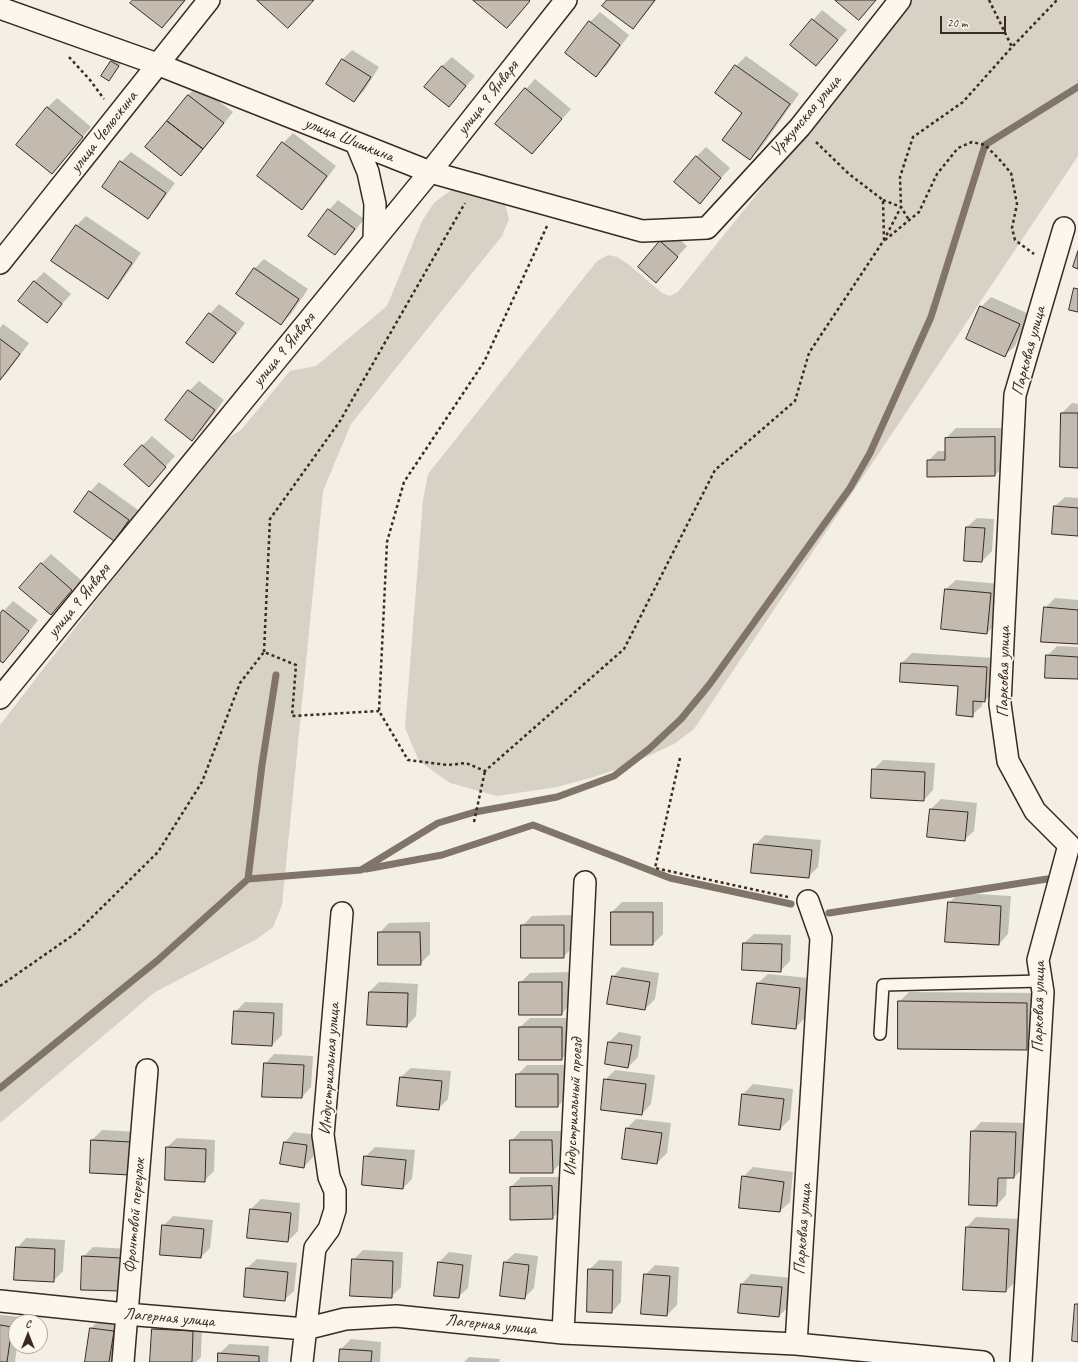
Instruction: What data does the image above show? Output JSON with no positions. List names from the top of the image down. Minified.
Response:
{"streets":{"street":["улица 9 Января","Уржумская улица","улица Челюскина","улица Шишкина","Парковая улица","Индустриальная улица","Индустриальный проезд","Фронтовой переулок","Лагерная улица"]},"crossings":[["улица 9 Января","улица Шишкина"],["Уржумская улица","улица Шишкина"],["улица Челюскина","улица Шишкина"],["Парковая улица","Лагерная улица"],["Индустриальная улица","Лагерная улица"],["Индустриальный проезд","Лагерная улица"],["Фронтовой переулок","Лагерная улица"]],"scale_bar":"20 m","north":"top"}
